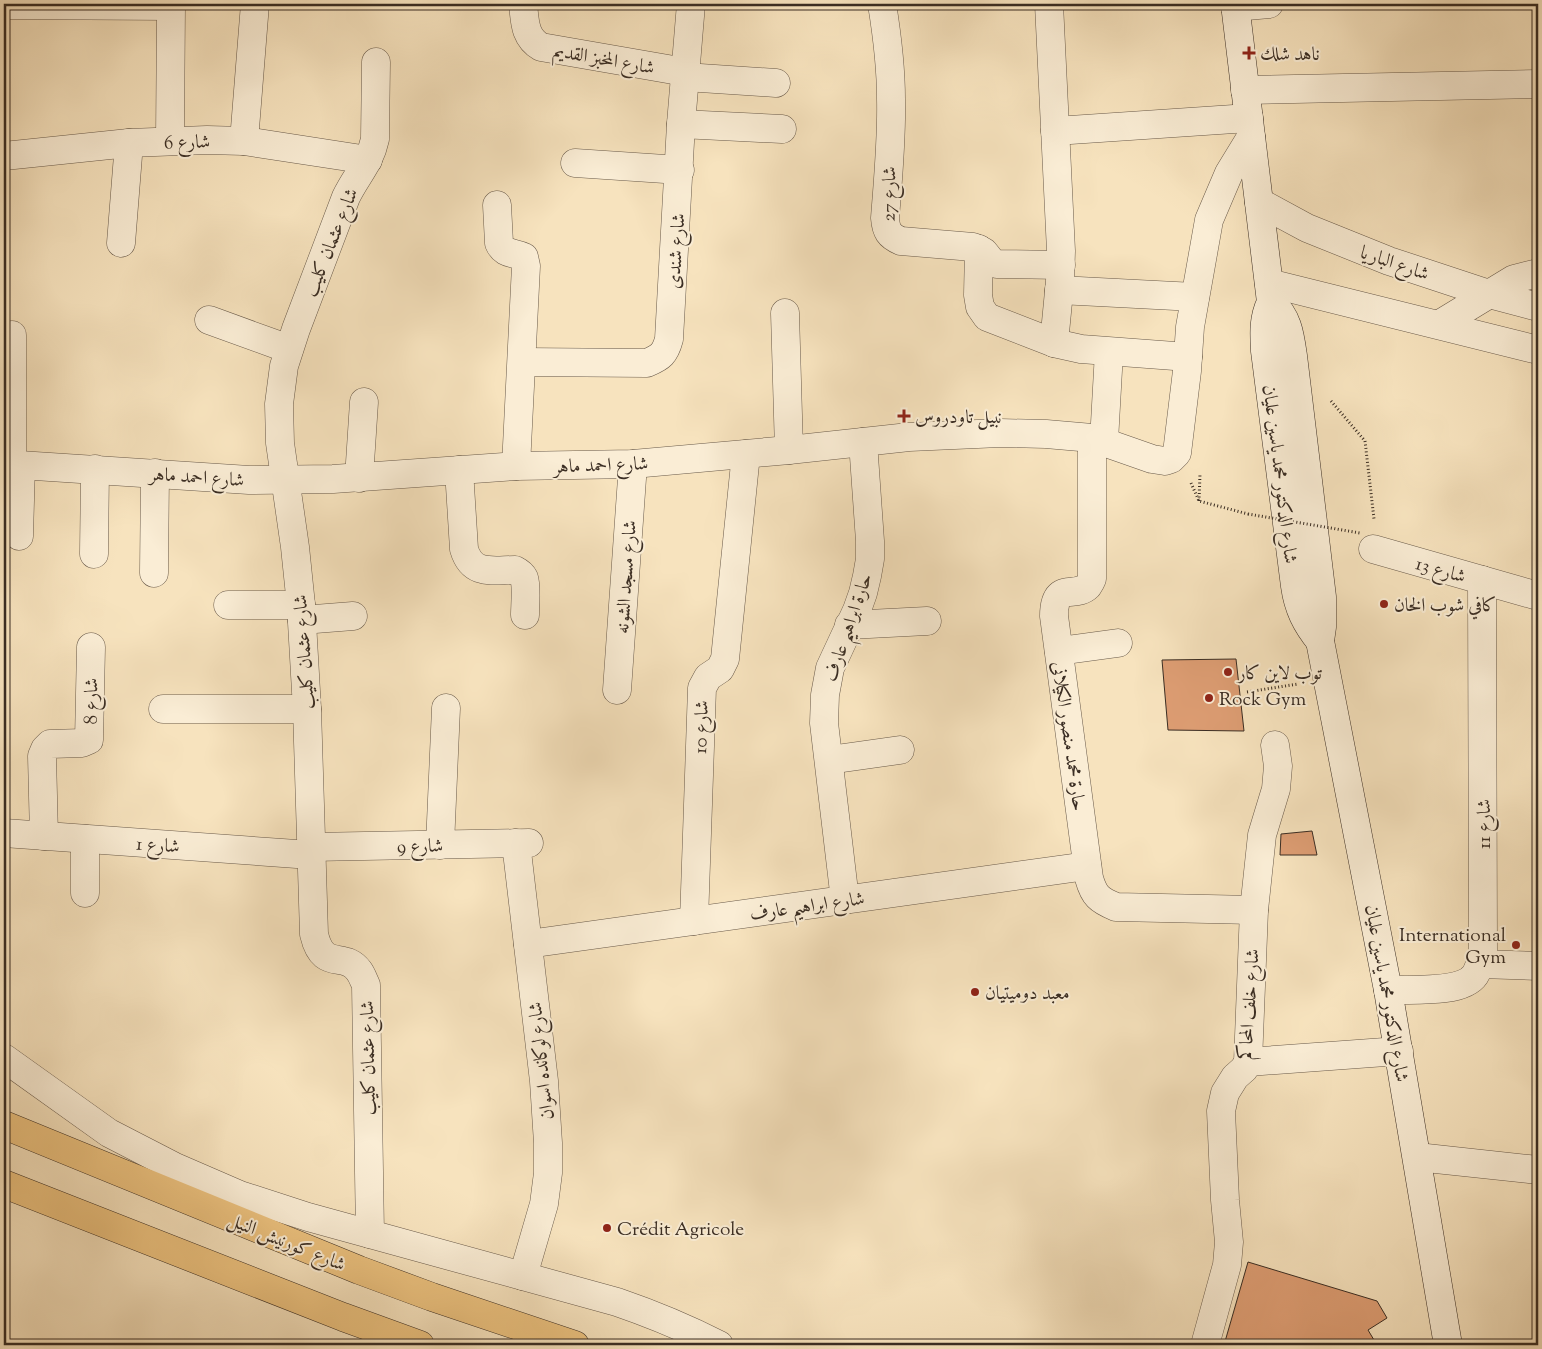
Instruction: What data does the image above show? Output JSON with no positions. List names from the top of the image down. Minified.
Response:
{"streets":{"main road":["شارع كورنيش النيل"],"street":["شارع المخبز القديم","شارع 6","شارع 27","شارع عثمان كليب","شارع شندى","شارع الباريا","شارع احمد ماهر","شارع الدكتور محمد ياسين عليان","شارع 13","شارع مسجد الشونه","حارة ابراهيم عارف","شارع 8","شارع 10","حارة محمد منصور الكيلانى","شارع 11","شارع 1","شارع 9","شارع ابراهيم عارف","شارع خلف المحاكم","شارع لوكانده اسوان"]},"crossings":[["شارع المخبز القديم","شارع شندى"],["شارع 6","شارع عثمان كليب"],["شارع عثمان كليب","شارع احمد ماهر"],["شارع عثمان كليب","شارع 1"],["شارع عثمان كليب","شارع 9"],["شارع الباريا","شارع الدكتور محمد ياسين عليان"],["شارع احمد ماهر","شارع مسجد الشونه"],["شارع احمد ماهر","حارة ابراهيم عارف"],["شارع احمد ماهر","شارع 10"],["شارع احمد ماهر","حارة محمد منصور الكيلانى"],["شارع 13","شارع 11"],["حارة ابراهيم عارف","شارع ابراهيم عارف"],["شارع 8","شارع 1"],["شارع 10","شارع ابراهيم عارف"],["حارة محمد منصور الكيلانى","شارع ابراهيم عارف"],["حارة محمد منصور الكيلانى","شارع خلف المحاكم"],["شارع 1","شارع 9"],["شارع 9","شارع لوكانده اسوان"],["شارع ابراهيم عارف","شارع لوكانده اسوان"]],"places":{"health":["ناهد شلك","نبيل تاودروس"],"other":["كافي شوب الخان","توب لاين كار","Rock Gym","International Gym","معبد دوميتيان","Crédit Agricole"]}}
